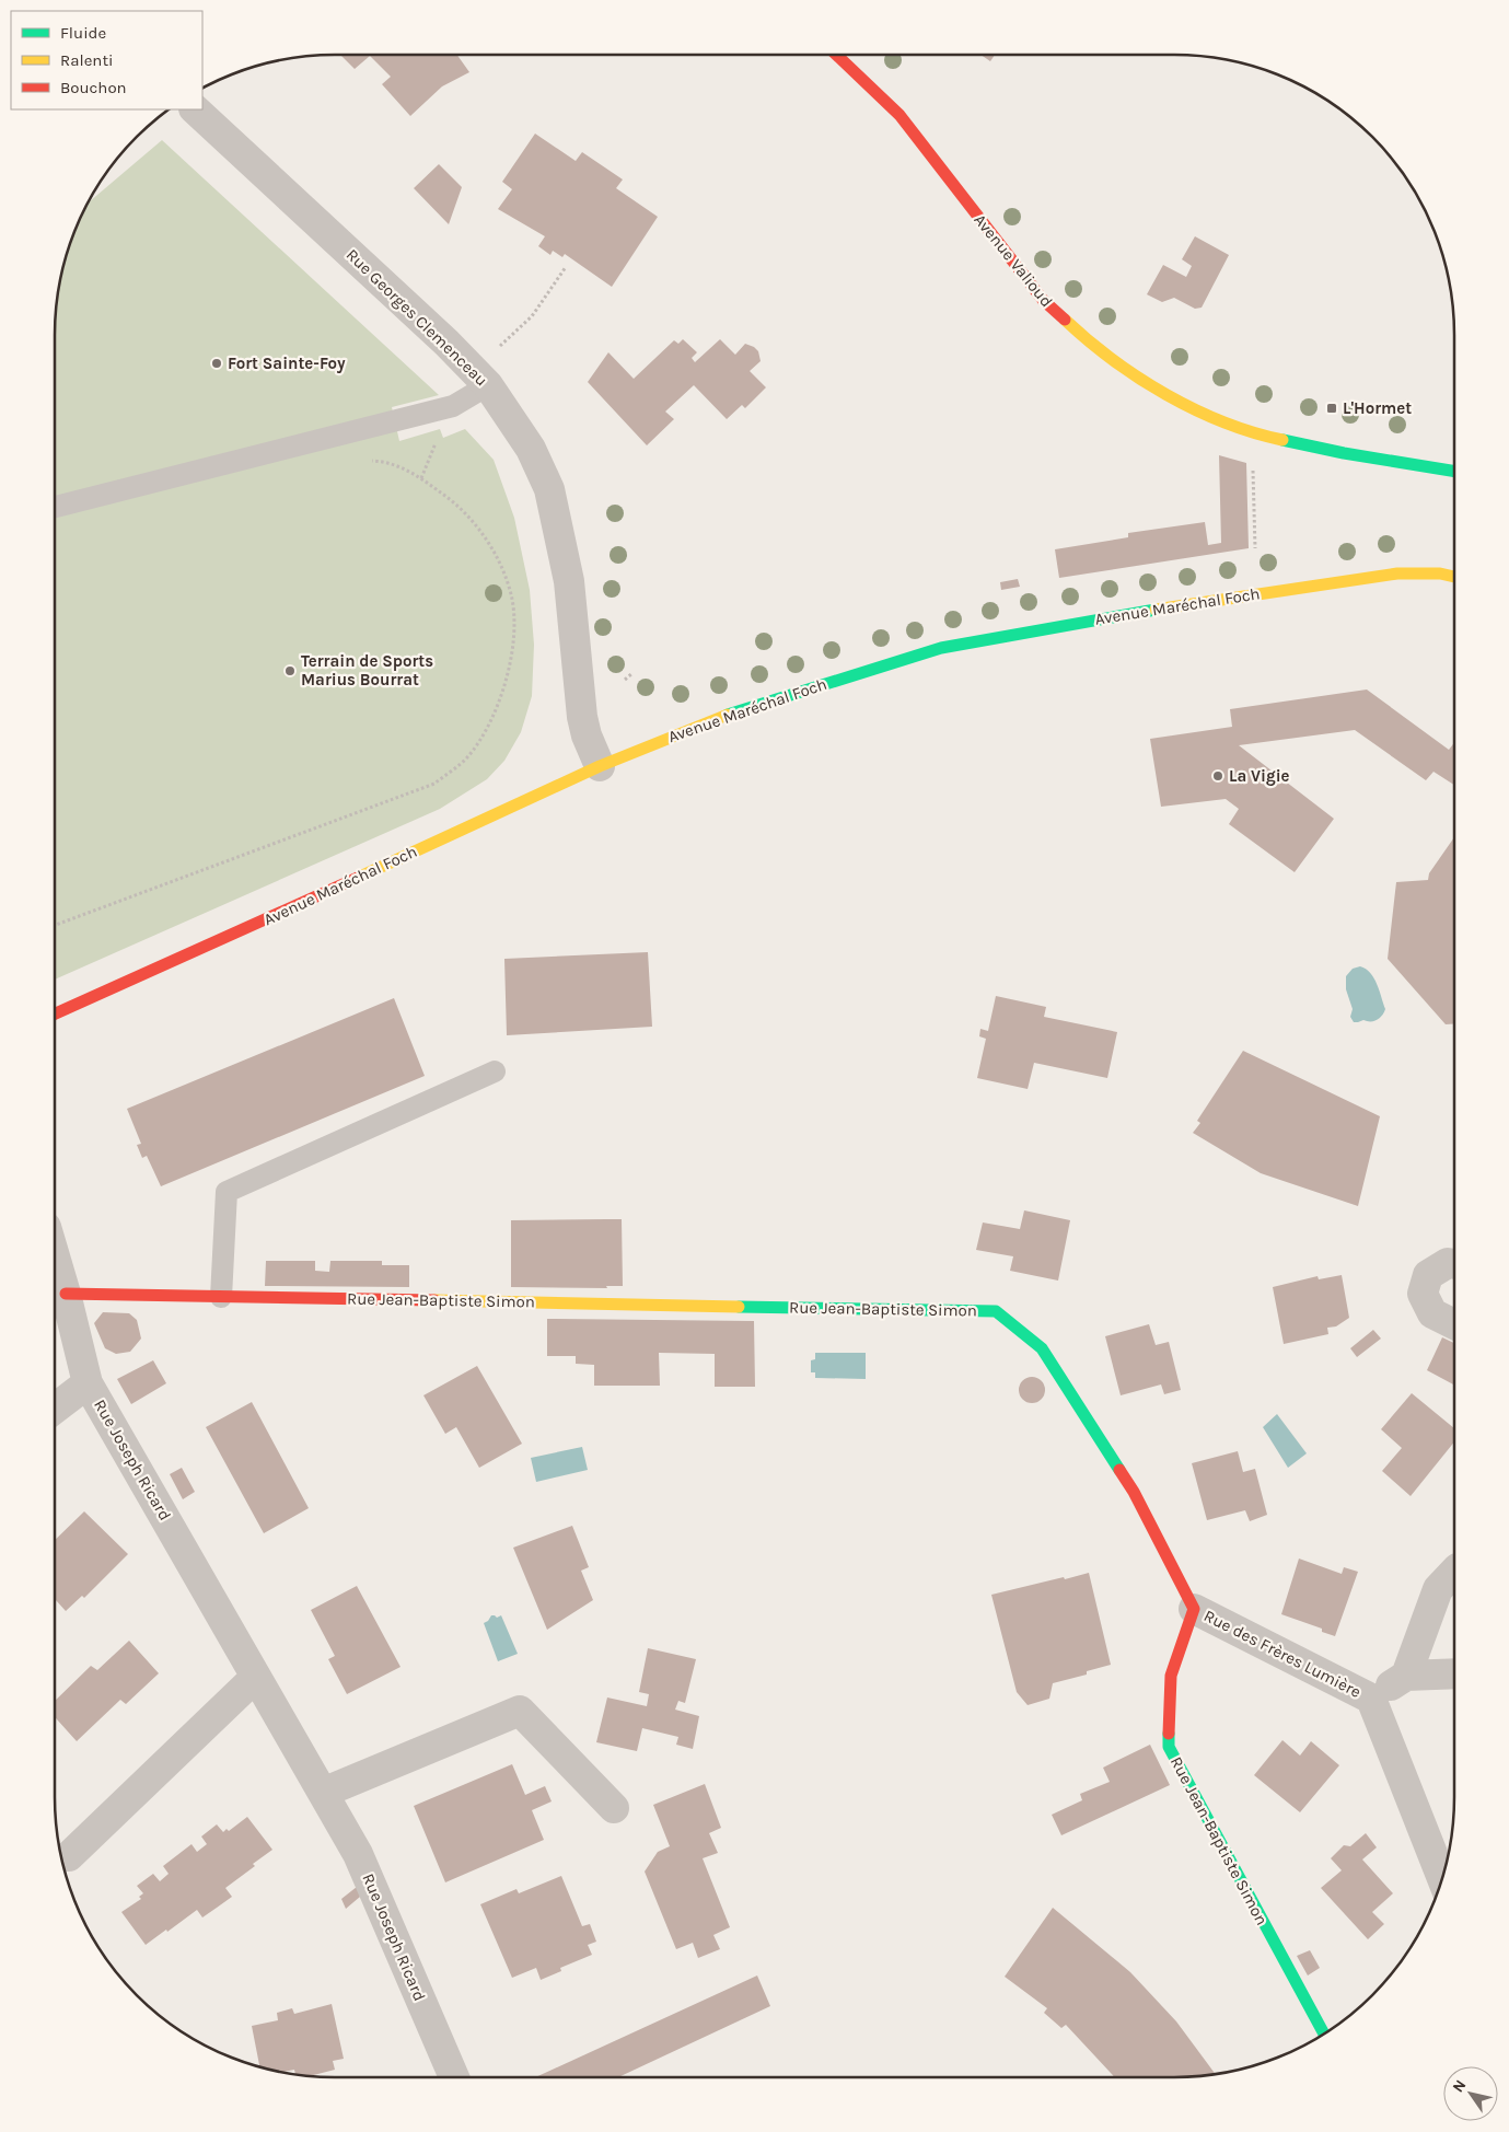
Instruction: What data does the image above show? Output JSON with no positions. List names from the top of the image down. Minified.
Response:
{"streets":{"main road":["Avenue Valioud","Avenue Maréchal Foch","Rue Jean-Baptiste Simon"],"street":["Rue Georges Clemenceau","Rue Joseph Ricard","Rue des Frères Lumière"]},"crossings":[["Rue Georges Clemenceau","Avenue Maréchal Foch"],["Rue Jean-Baptiste Simon","Rue Joseph Ricard"],["Rue Jean-Baptiste Simon","Rue des Frères Lumière"]],"places":{"other":["Fort Sainte-Foy","Terrain de Sports Marius Bourrat","La Vigie"],"transit":["L'Hormet"]},"legend":["Fluide","Ralenti","Bouchon"],"north":"top left"}
